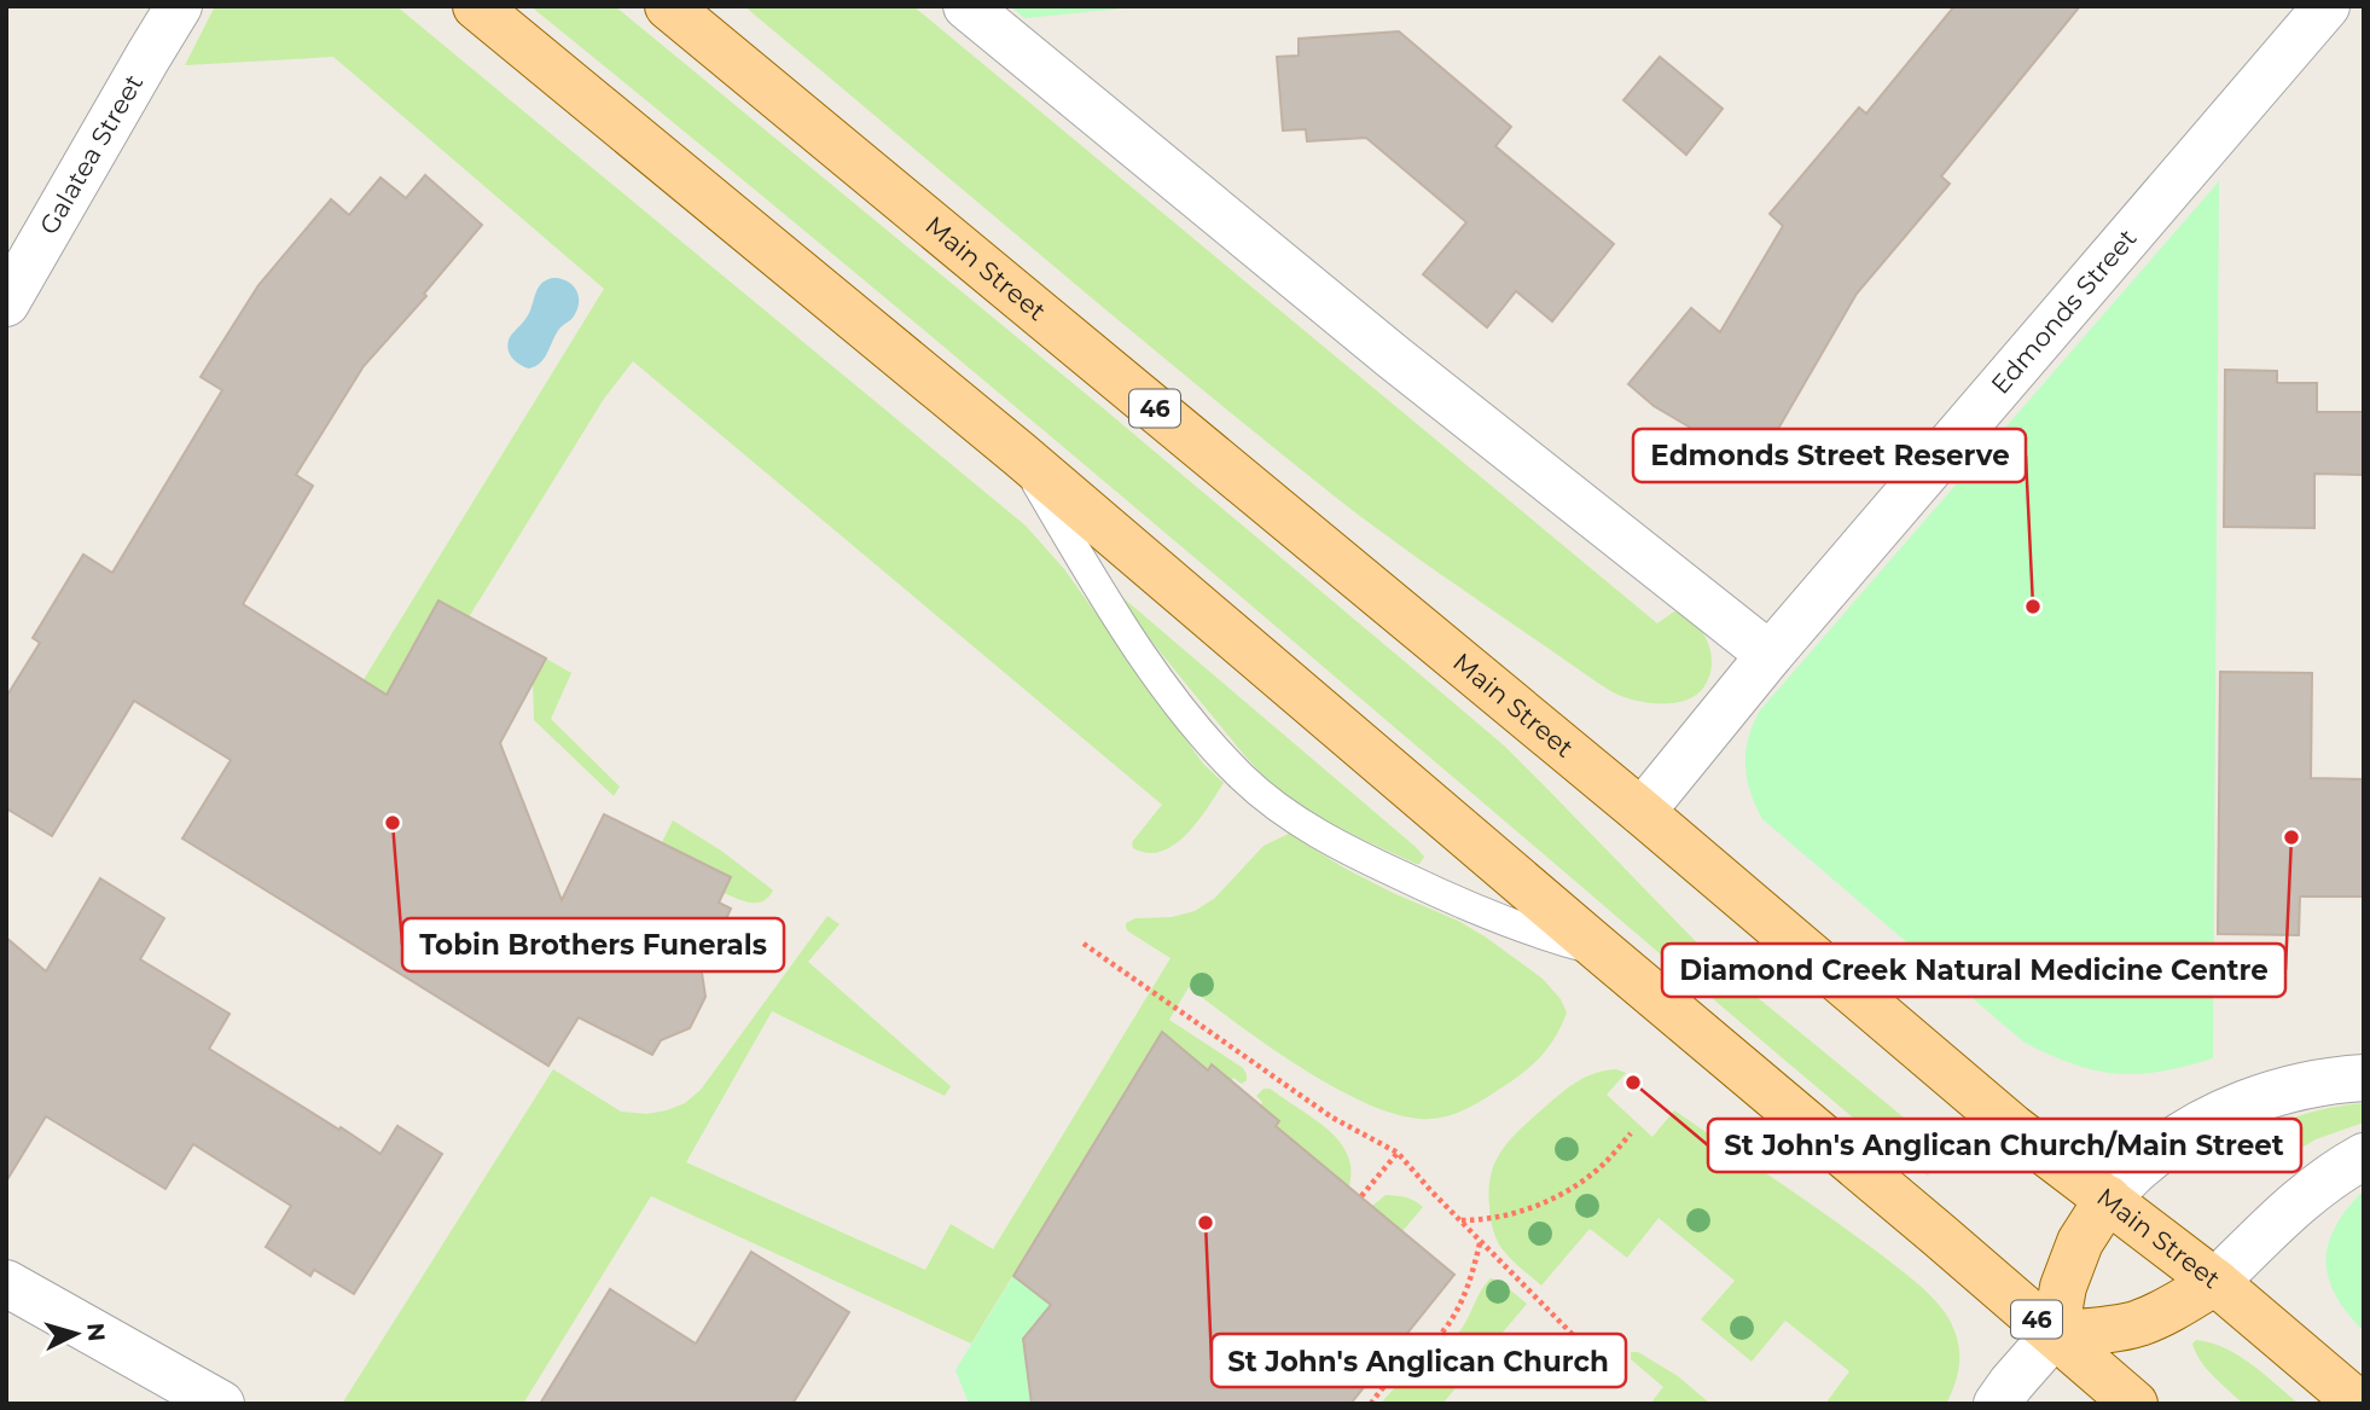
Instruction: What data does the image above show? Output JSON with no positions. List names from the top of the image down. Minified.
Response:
{"streets":{"main road":["Main Street","46"],"street":["Galatea Street","Edmonds Street"]},"crossings":[["Main Street","Edmonds Street"]],"places":["Edmonds Street Reserve","Tobin Brothers Funerals","Diamond Creek Natural Medicine Centre","St John's Anglican Church/Main Street","St John's Anglican Church"],"north":"right"}
